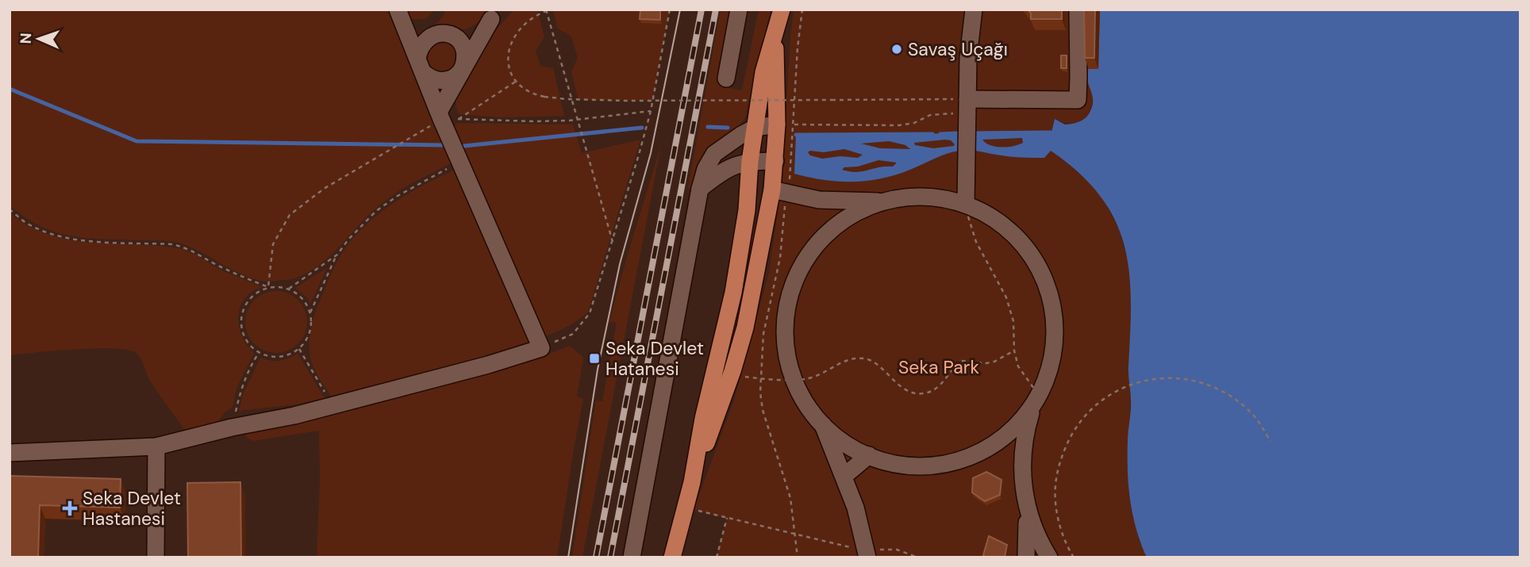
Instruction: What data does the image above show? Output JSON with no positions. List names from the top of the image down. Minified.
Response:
{"parks":["Seka Park"],"places":{"other":["Savaş Uçağı"],"transit":["Seka Devlet Hatanesi"],"health":["Seka Devlet Hastanesi"]},"north":"left"}
